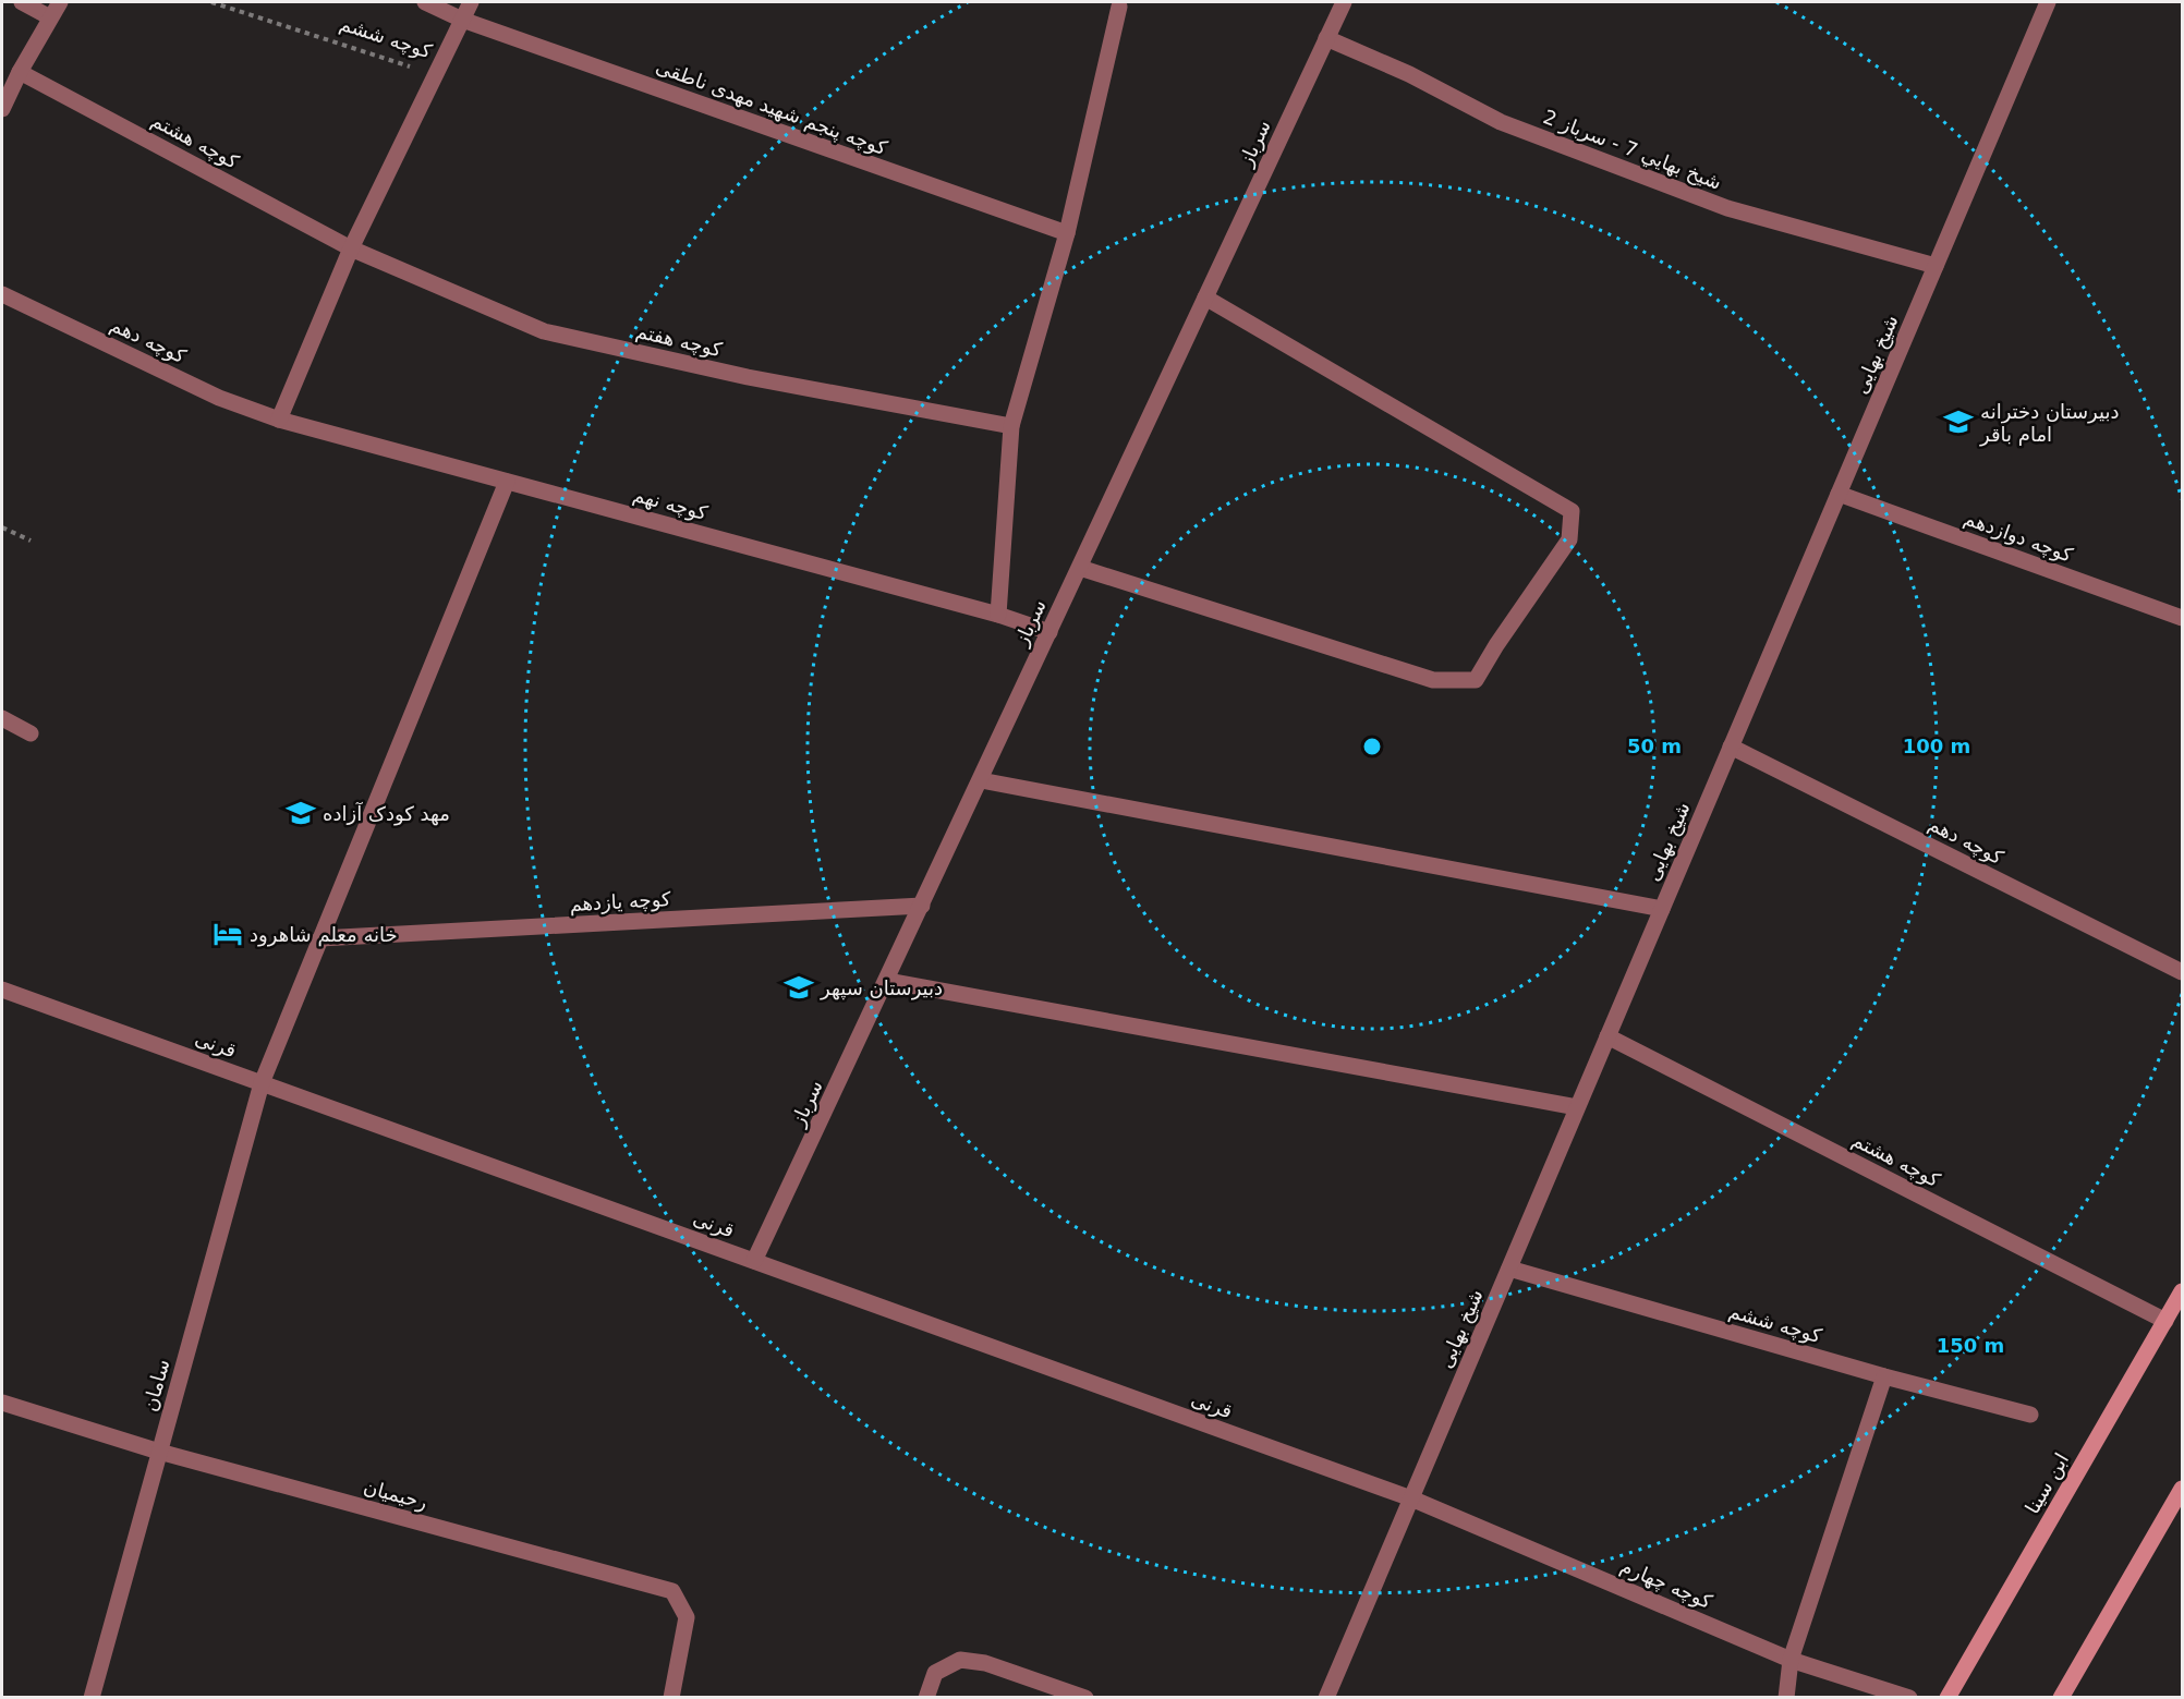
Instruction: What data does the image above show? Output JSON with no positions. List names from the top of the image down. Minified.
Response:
{"streets":{"street":["کوچه ششم","کوچه پنجم شهید مهدی ناطقی","کوچه هشتم","سرباز","شيخ بهايي 7 - سرباز 2","کوچه دهم","کوچه هفتم","شیخ بهایی","کوچه نهم","کوچه دوازدهم","کوچه یازدهم","قرنی","سامان","ابن سینا","رحیمیان","کوچه چهارم"]},"crossings":[["کوچه ششم","شیخ بهایی"],["کوچه هشتم","کوچه هفتم"],["کوچه هشتم","شیخ بهایی"],["کوچه هشتم","ابن سینا"],["سرباز","شيخ بهايي 7 - سرباز 2"],["سرباز","کوچه نهم"],["سرباز","کوچه یازدهم"],["سرباز","قرنی"],["شيخ بهايي 7 - سرباز 2","شیخ بهایی"],["کوچه دهم","شیخ بهایی"],["کوچه دهم","کوچه نهم"],["شیخ بهایی","کوچه دوازدهم"],["شیخ بهایی","قرنی"],["شیخ بهایی","کوچه چهارم"],["کوچه نهم","سامان"],["کوچه یازدهم","سامان"],["قرنی","سامان"],["قرنی","کوچه چهارم"],["سامان","رحیمیان"]],"places":{"school or university":["دبیرستان دخترانه امام باقر","مهد کودک آزاده","دبیرستان سپهر"],"hotel":["خانه معلم شاهرود"]},"rings":["50 m","100 m","150 m"]}
